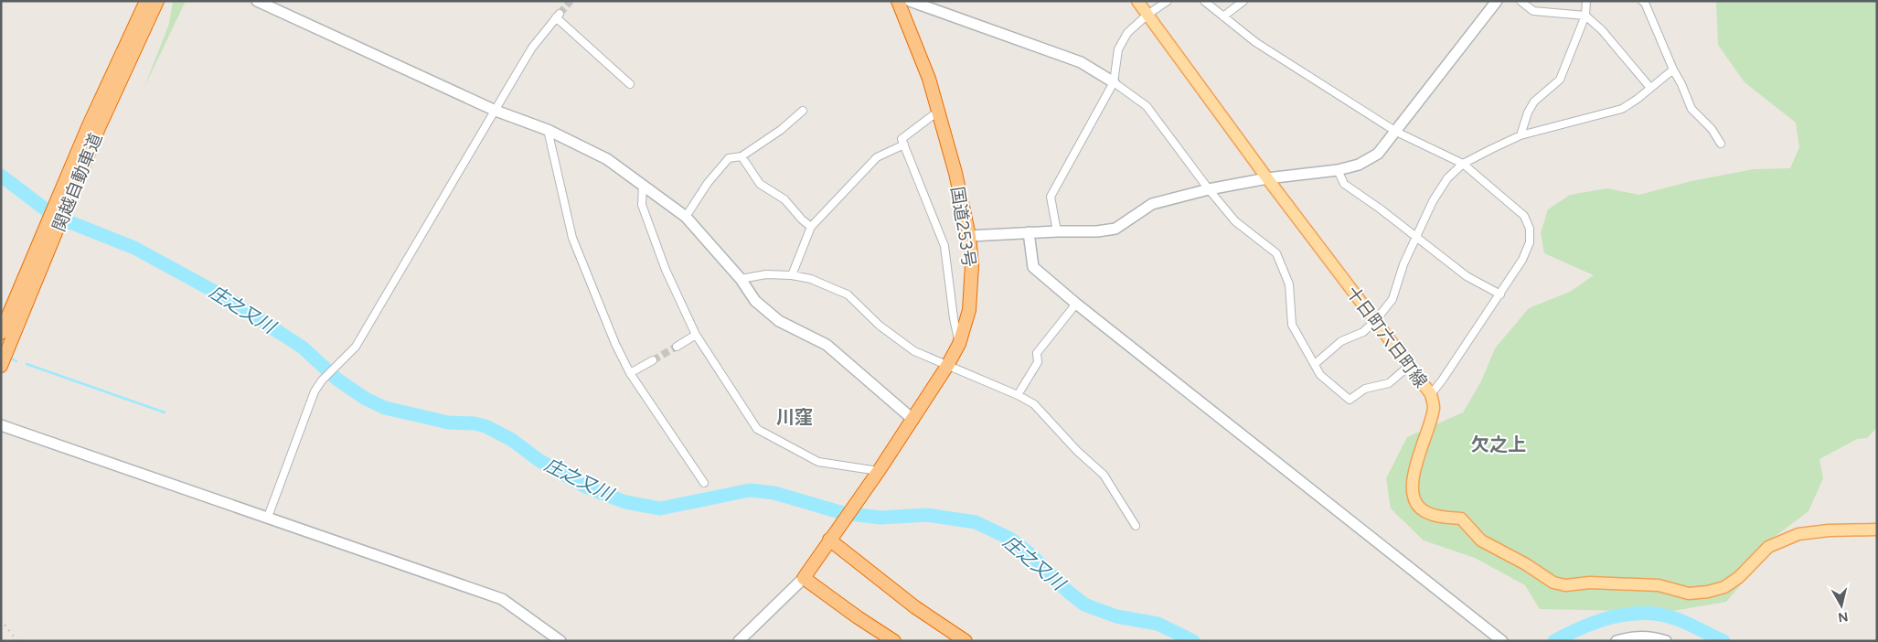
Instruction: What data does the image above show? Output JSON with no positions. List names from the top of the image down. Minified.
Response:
{"streets":{"highway":["関越自動車道","国道253号"],"main road":["十日町六日町線"]},"districts":["川窪","欠之上"],"water":["庄之又川"],"north":"bottom"}
